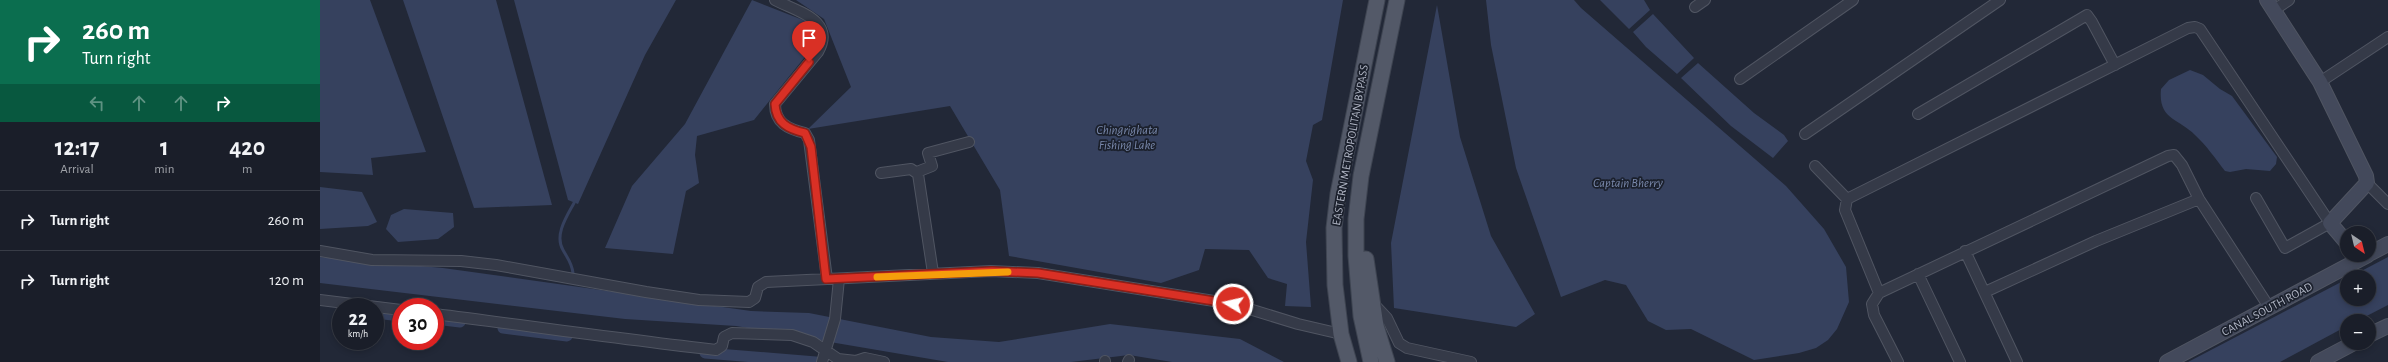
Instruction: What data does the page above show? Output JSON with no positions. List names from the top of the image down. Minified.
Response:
{"streets":{"main road":["EASTERN METROPOLITAN BYPASS"],"street":["CANAL SOUTH ROAD"]},"water":["Chingrighata Fishing Lake","Captain Bherry"],"north":"bottom right","page":{"turn":["260 m","Turn right"],"eta":["12:17","Arrival","1","min","420","m"],"list":[{"name":"Turn right","value":"260 m"},{"name":"Turn right","value":"120 m"}],"map_buttons":["+","−"],"speed":"22 km/h","limit":"30"}}
